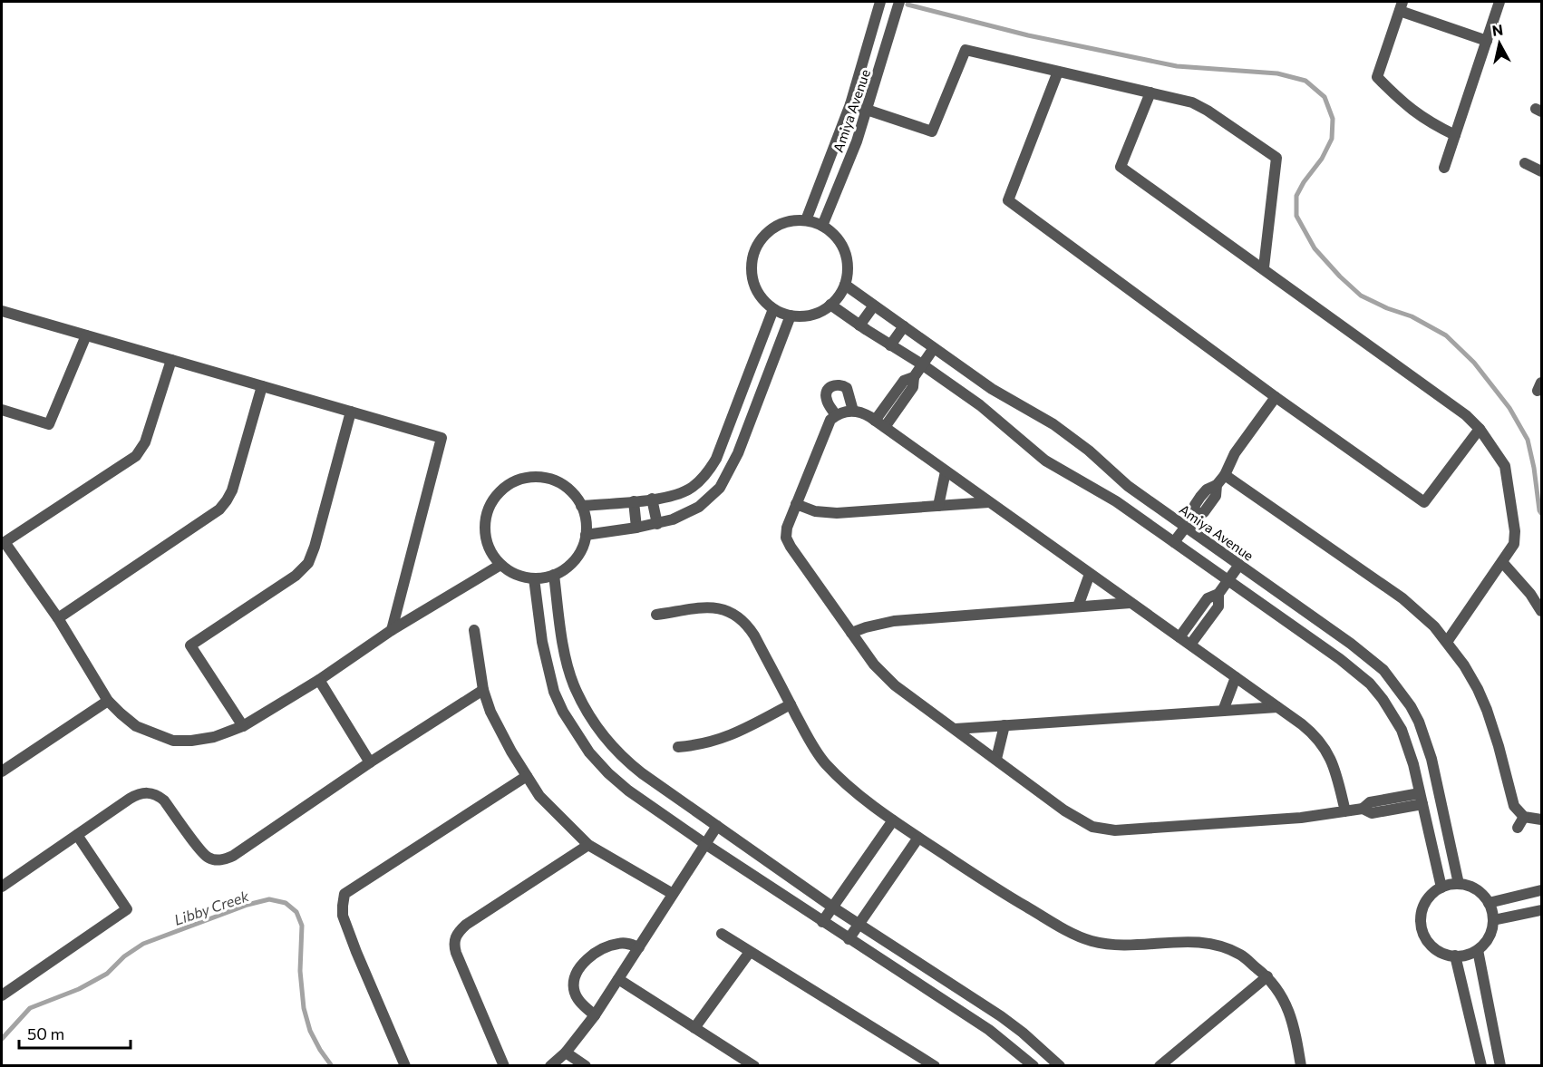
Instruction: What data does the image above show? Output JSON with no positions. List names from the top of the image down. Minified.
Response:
{"streets":{"street":["Amiya Avenue"]},"water":["Libby Creek"],"scale_bar":"50 m","north":"top"}
